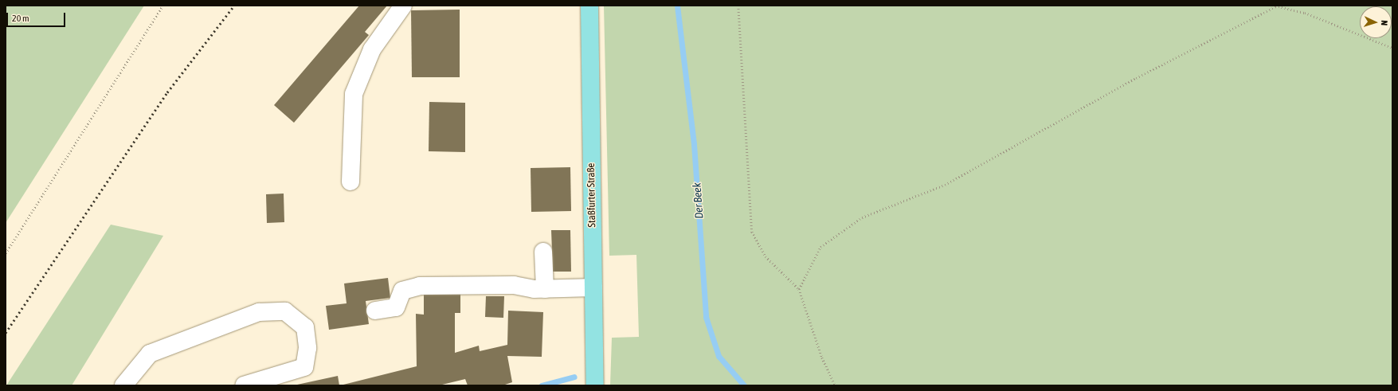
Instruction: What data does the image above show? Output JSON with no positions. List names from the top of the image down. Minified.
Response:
{"streets":{"main road":["Staßfurter Straße"]},"water":["Der Beek"],"scale_bar":"20 m","north":"right"}
